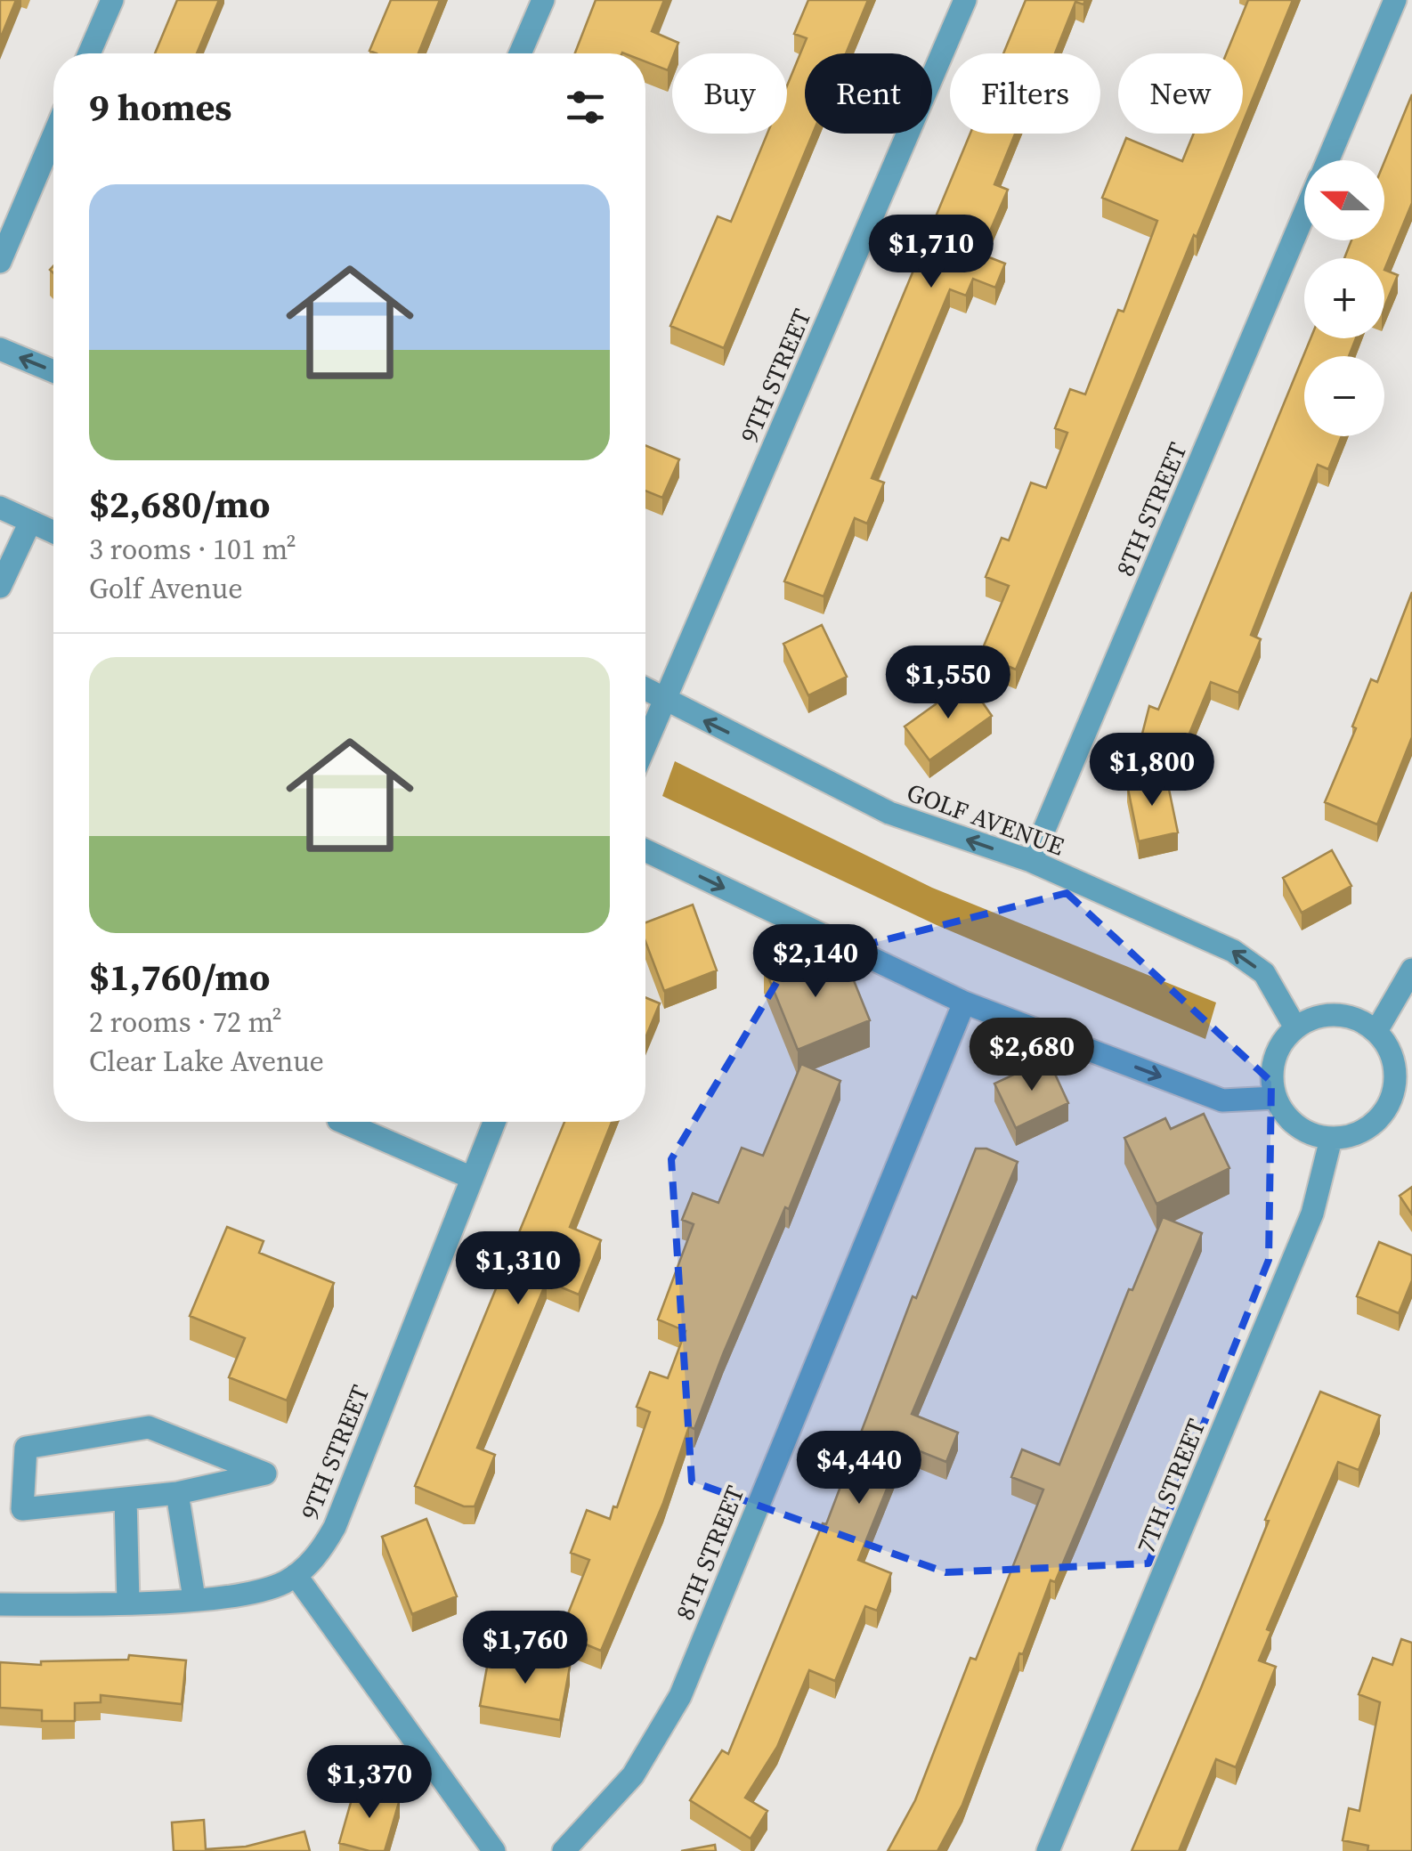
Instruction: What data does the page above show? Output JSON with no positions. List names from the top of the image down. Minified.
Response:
{"streets":{"street":["9TH STREET","8TH STREET","GOLF AVENUE","7TH STREET"]},"crossings":[["9TH STREET","GOLF AVENUE"],["8TH STREET","GOLF AVENUE"],["GOLF AVENUE","7TH STREET"]],"north":"left","page":{"chip":["Buy","Rent","Filters","New"],"heading":"9 homes","map_buttons":["+","−"],"list":[{"name":"$2,680/mo","note":"3 rooms · 101 m² · Golf Avenue"},{"name":"$1,760/mo","note":"2 rooms · 72 m² · Clear Lake Avenue"}],"price":["$1,710","$1,550","$1,800","$2,140","$2,680","$1,310","$4,440","$1,760","$1,370"]}}
